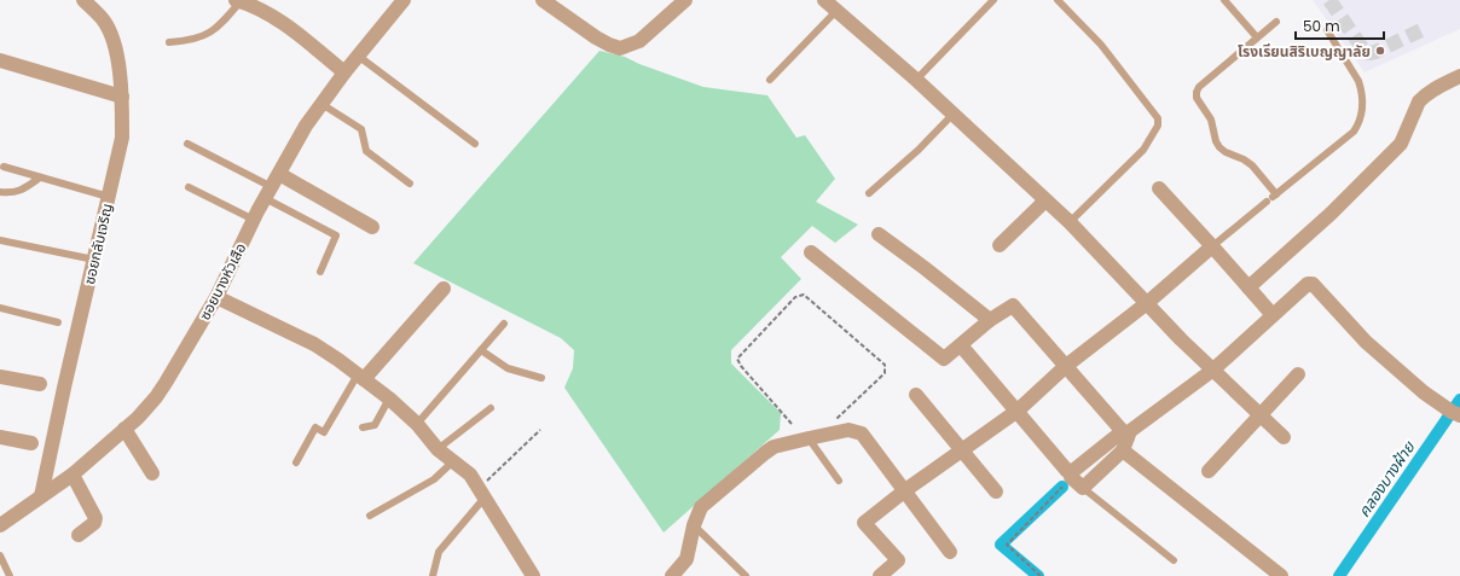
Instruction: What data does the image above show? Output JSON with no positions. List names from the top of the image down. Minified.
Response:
{"streets":{"street":["ซอยกลับเจริญ","ซอยบางหัวเสือ"]},"crossings":[["ซอยกลับเจริญ","ซอยบางหัวเสือ"]],"water":["คลองบางฝ้าย"],"places":["โรงเรียนสิริเบญญาลัย"],"scale_bar":"50 m"}
